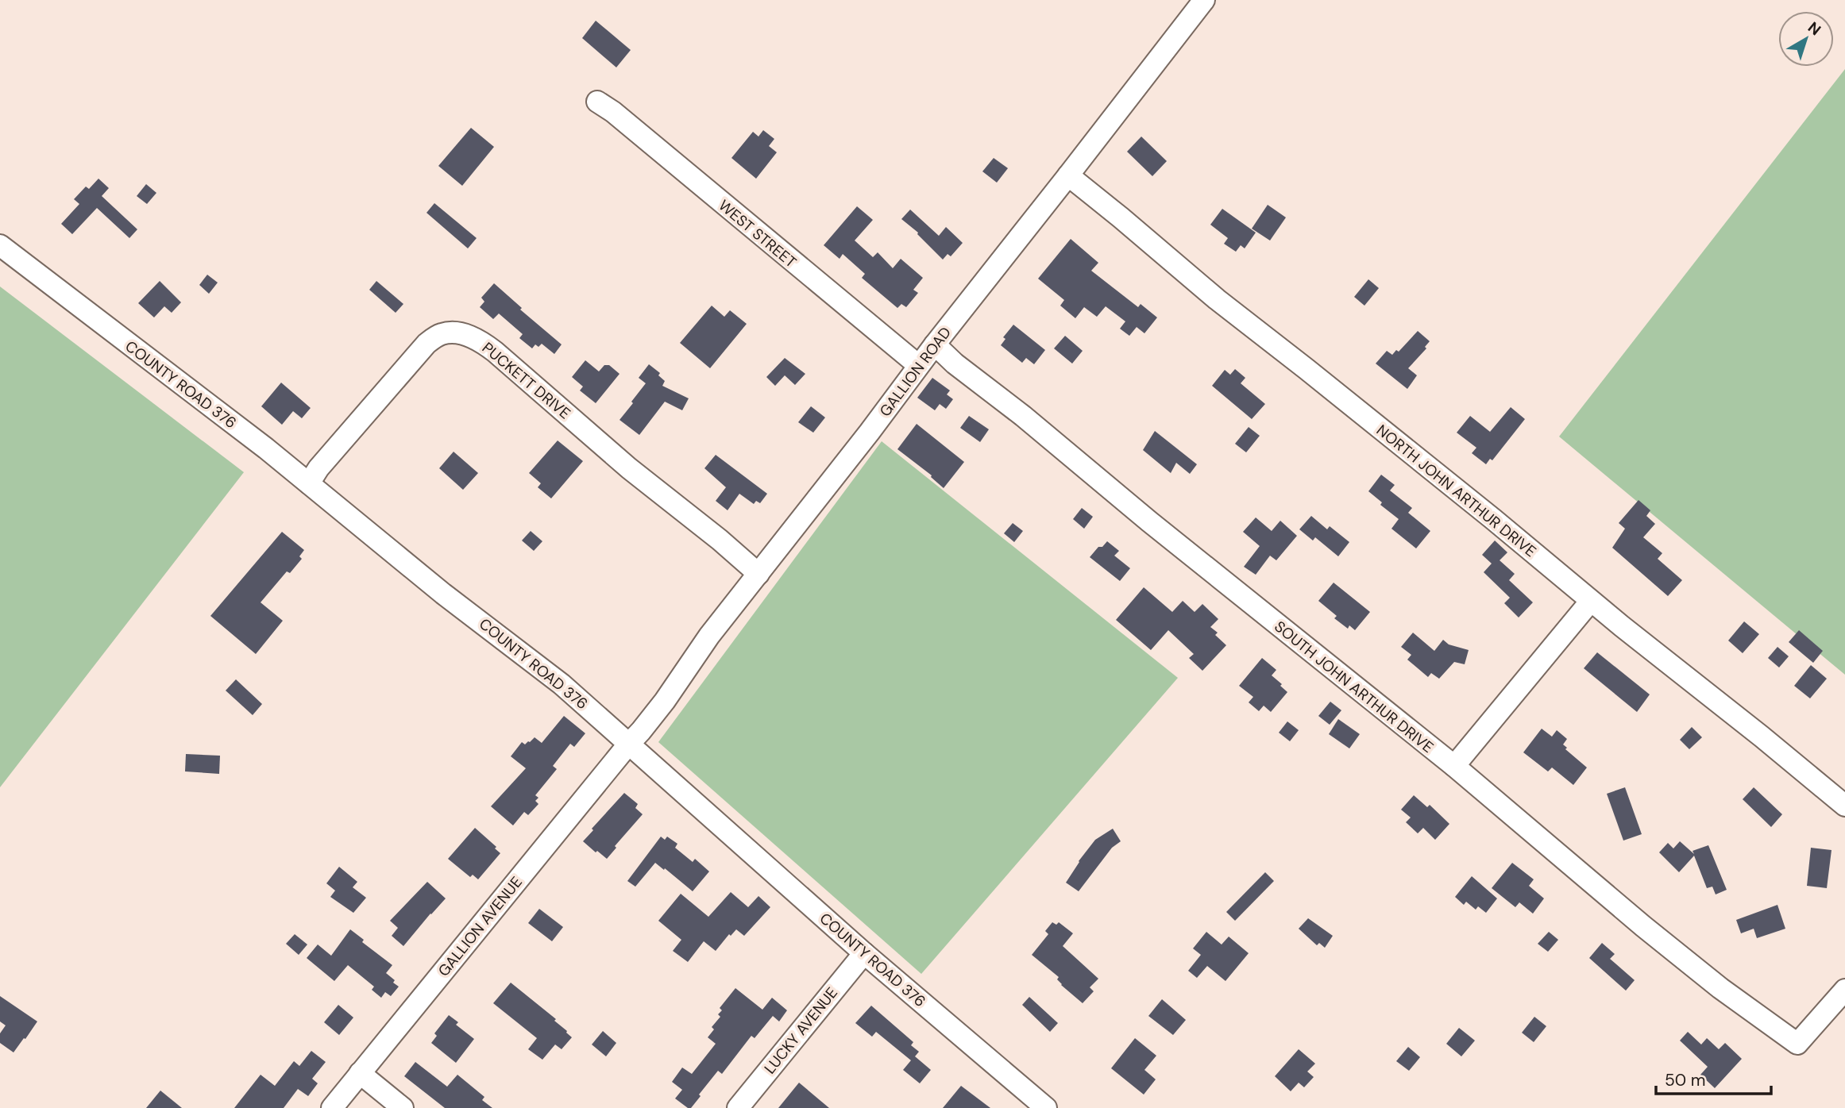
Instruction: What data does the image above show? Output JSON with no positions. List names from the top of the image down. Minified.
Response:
{"streets":{"street":["WEST STREET","GALLION ROAD","PUCKETT DRIVE","COUNTY ROAD 376","NORTH JOHN ARTHUR DRIVE","SOUTH JOHN ARTHUR DRIVE","GALLION AVENUE","LUCKY AVENUE"]},"crossings":[["WEST STREET","GALLION ROAD"],["GALLION ROAD","PUCKETT DRIVE"],["GALLION ROAD","COUNTY ROAD 376"],["GALLION ROAD","NORTH JOHN ARTHUR DRIVE"],["GALLION ROAD","SOUTH JOHN ARTHUR DRIVE"],["GALLION ROAD","GALLION AVENUE"],["PUCKETT DRIVE","COUNTY ROAD 376"],["COUNTY ROAD 376","GALLION AVENUE"],["COUNTY ROAD 376","LUCKY AVENUE"]],"scale_bar":"50 m","north":"top right"}
